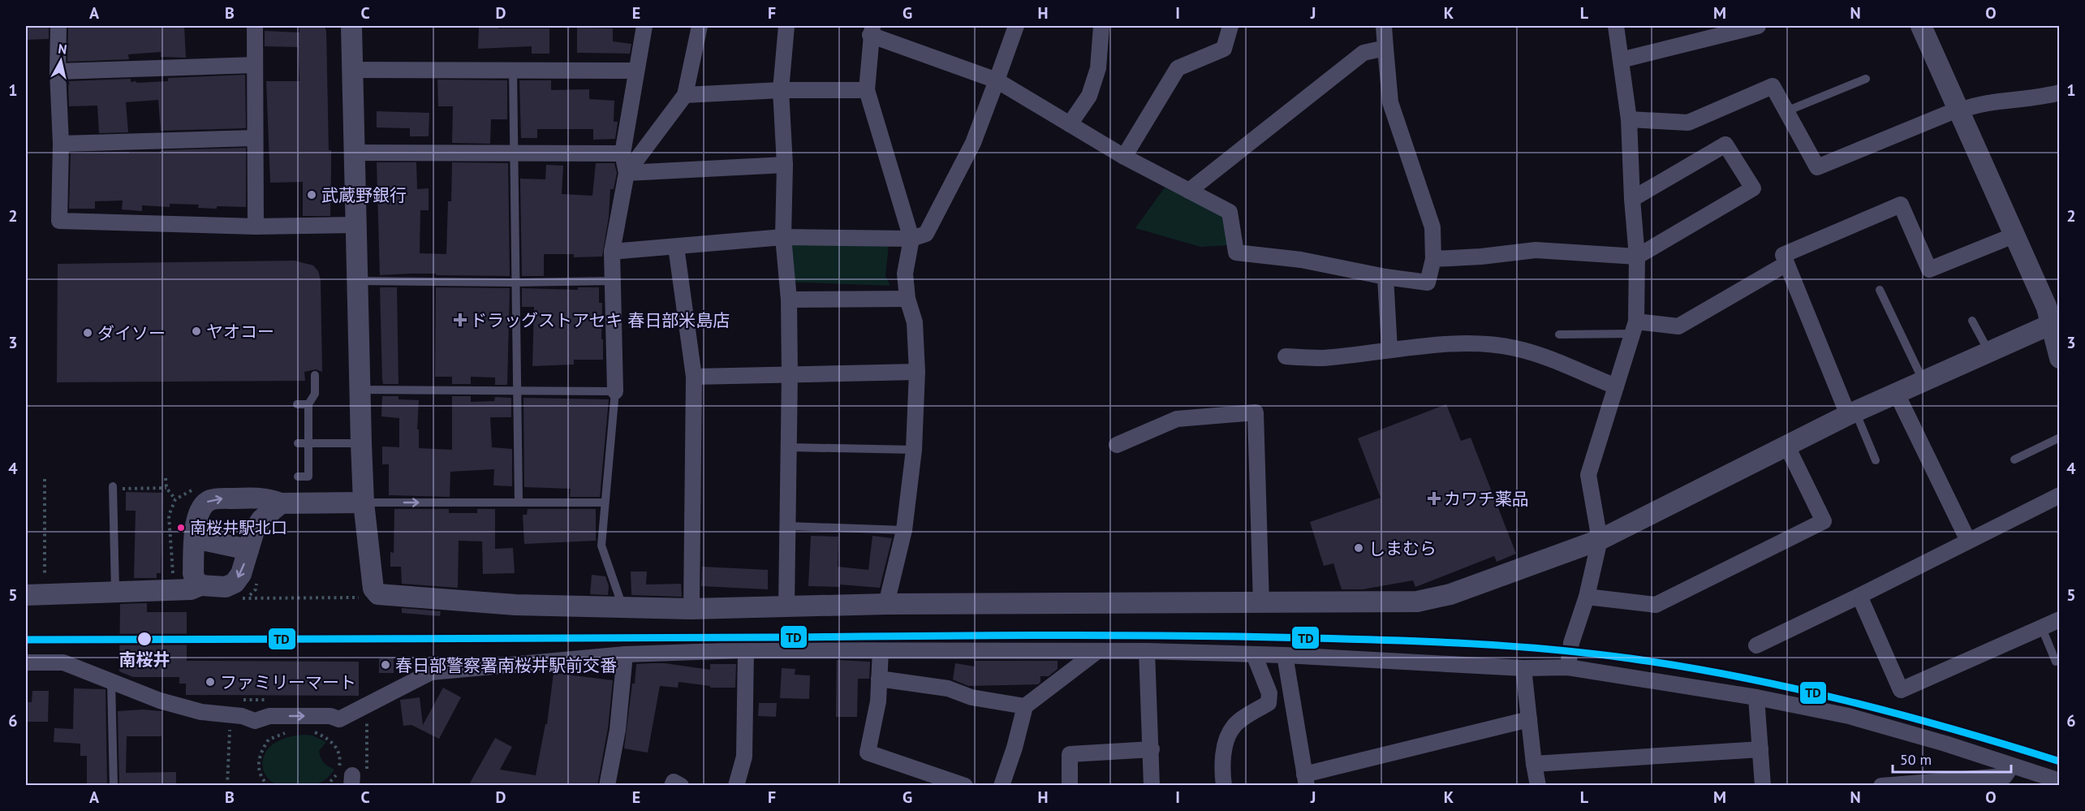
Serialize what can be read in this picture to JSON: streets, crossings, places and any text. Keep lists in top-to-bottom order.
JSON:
{
  "places": {
    "other": [
      "武蔵野銀行",
      "ヤオコー",
      "ダイソー",
      "南桜井駅北口",
      "しまむら",
      "南桜井",
      "春日部警察署南桜井駅前交番",
      "ファミリーマート"
    ],
    "health": ["ドラッグストアセキ 春日部米島店", "カワチ薬品"]
  },
  "lines": ["transit line TD"],
  "scale_bar": "50 m",
  "north": "top",
  "grid": {
    "columns": [
      "A",
      "B",
      "C",
      "D",
      "E",
      "F",
      "G",
      "H",
      "I",
      "J",
      "K",
      "L",
      "M",
      "N",
      "O"
    ],
    "rows": [
      "1",
      "2",
      "3",
      "4",
      "5",
      "6"
    ]
  }
}
